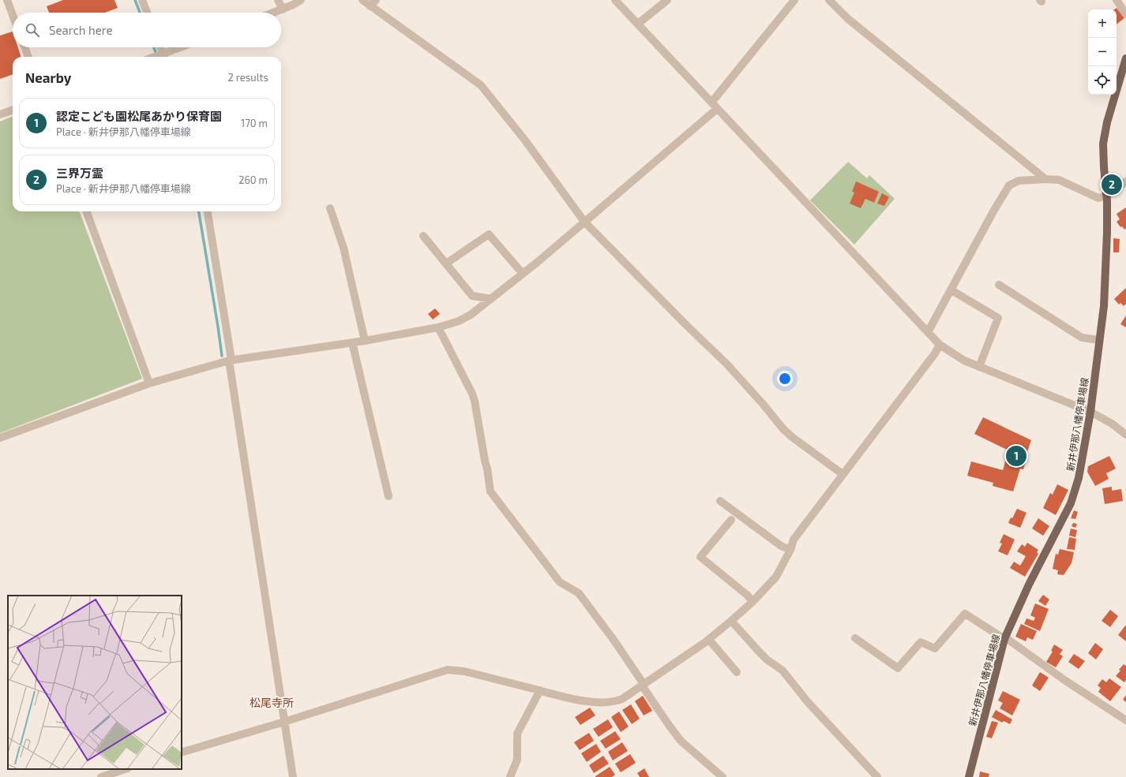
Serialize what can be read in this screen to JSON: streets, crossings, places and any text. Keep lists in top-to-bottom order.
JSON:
{
  "streets": {
    "main road": ["新井伊那八幡停車場線"]
  },
  "districts": ["松尾寺所"],
  "page": {
    "map_buttons": ["+", "−"],
    "search": "Search here",
    "heading": ["Nearby", "2 results"],
    "list": [
      {
        "mark": "1",
        "name": "認定こども園松尾あかり保育園",
        "note": "Place · 新井伊那八幡停車場線",
        "value": "170 m"
      },
      {
        "mark": "2",
        "name": "三界万霊",
        "note": "Place · 新井伊那八幡停車場線",
        "value": "260 m"
      }
    ],
    "pins": ["2", "1"]
  }
}
